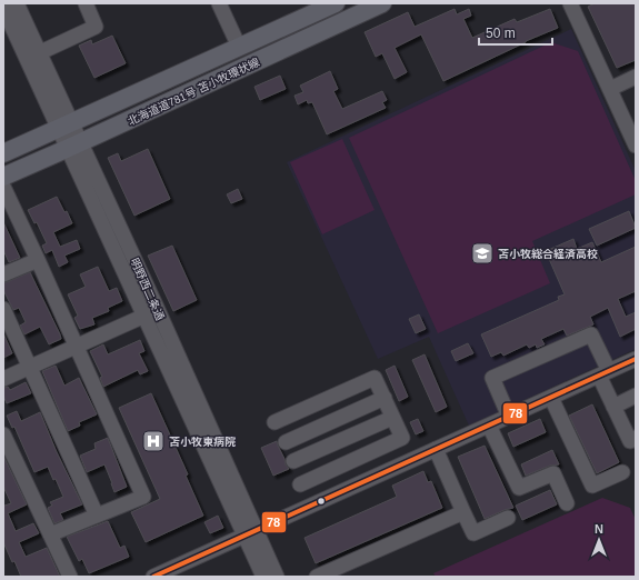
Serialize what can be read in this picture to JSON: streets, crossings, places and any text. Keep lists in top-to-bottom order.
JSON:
{
  "streets": {
    "main road": ["北海道道781号 苫小牧環状線"],
    "street": ["明野西二条通"]
  },
  "crossings": [
    ["北海道道781号 苫小牧環状線", "明野西二条通"]
  ],
  "places": {
    "school or university": ["苫小牧総合経済高校"],
    "hospital": ["苫小牧東病院"]
  },
  "lines": ["transit line 78"],
  "scale_bar": "50 m",
  "north": "top"
}
